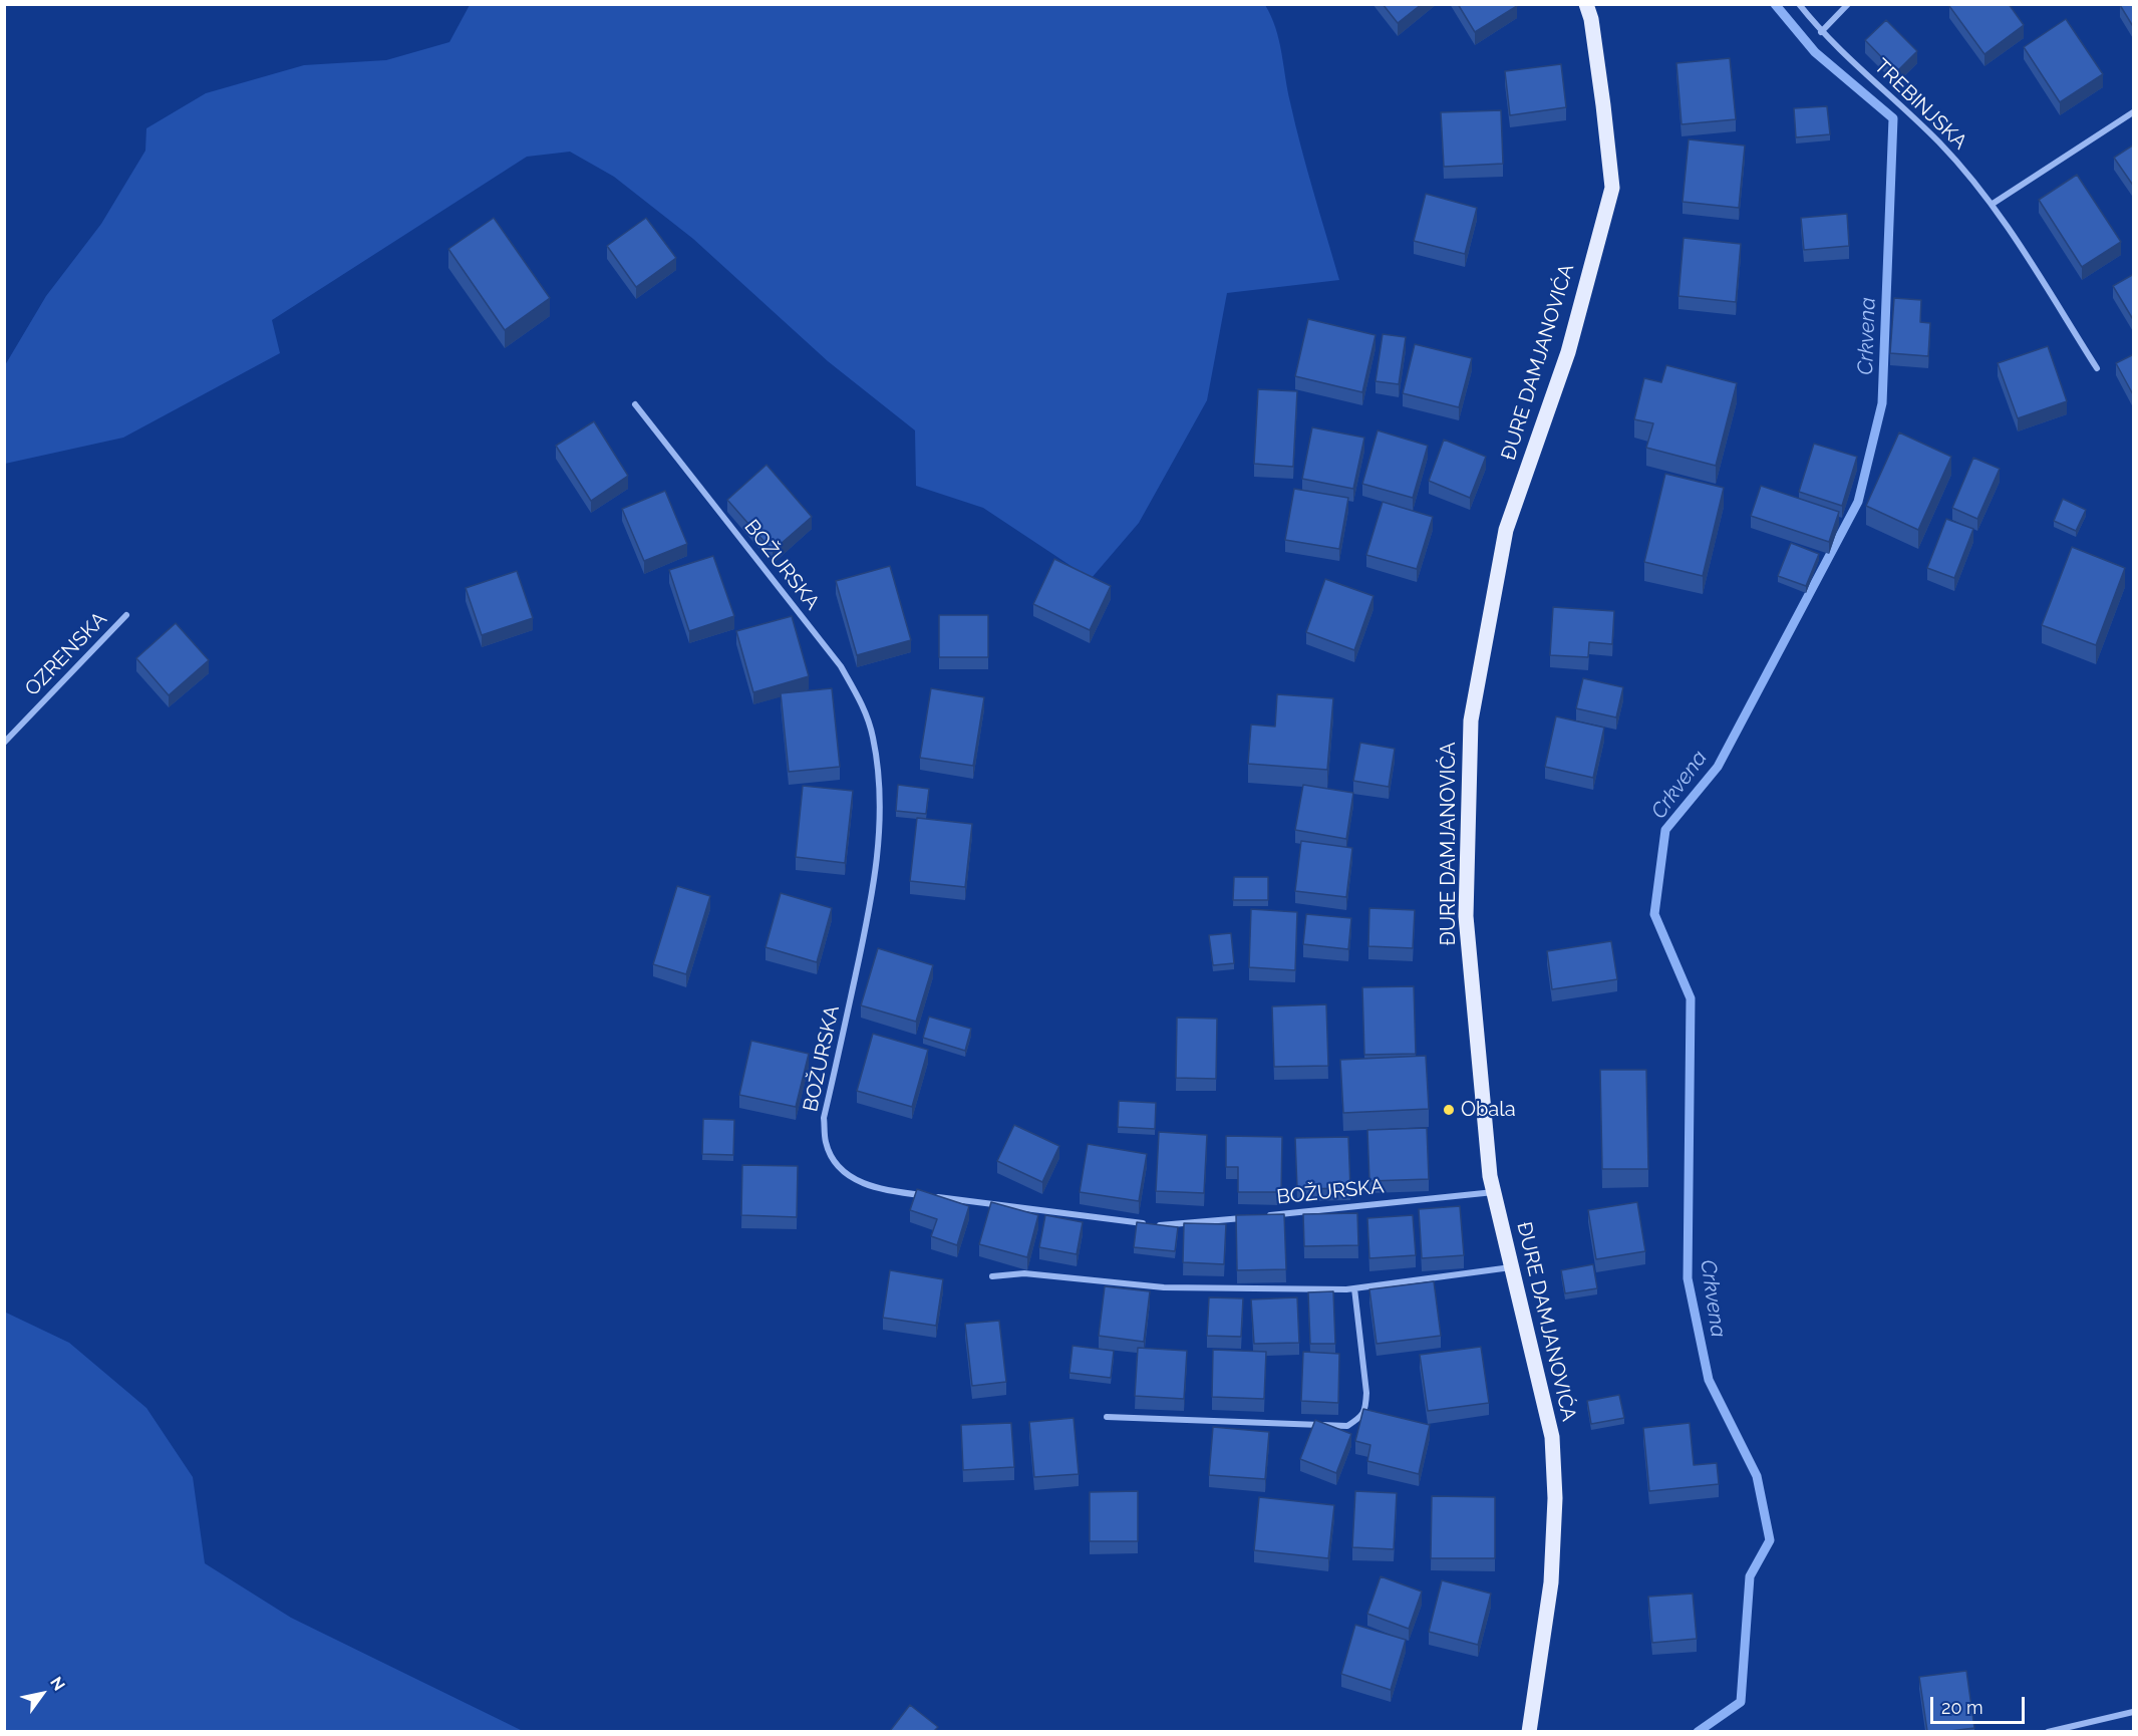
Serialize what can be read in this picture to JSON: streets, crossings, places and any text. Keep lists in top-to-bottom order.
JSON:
{
  "streets": {
    "main road": ["ĐURE DAMJANOVIĆA"],
    "street": ["TREBINJSKA", "BOŽURSKA", "OZRENSKA"]
  },
  "crossings": [
    ["ĐURE DAMJANOVIĆA", "BOŽURSKA"]
  ],
  "water": ["Crkvena"],
  "places": ["Obala"],
  "scale_bar": "20 m",
  "north": "top right"
}
